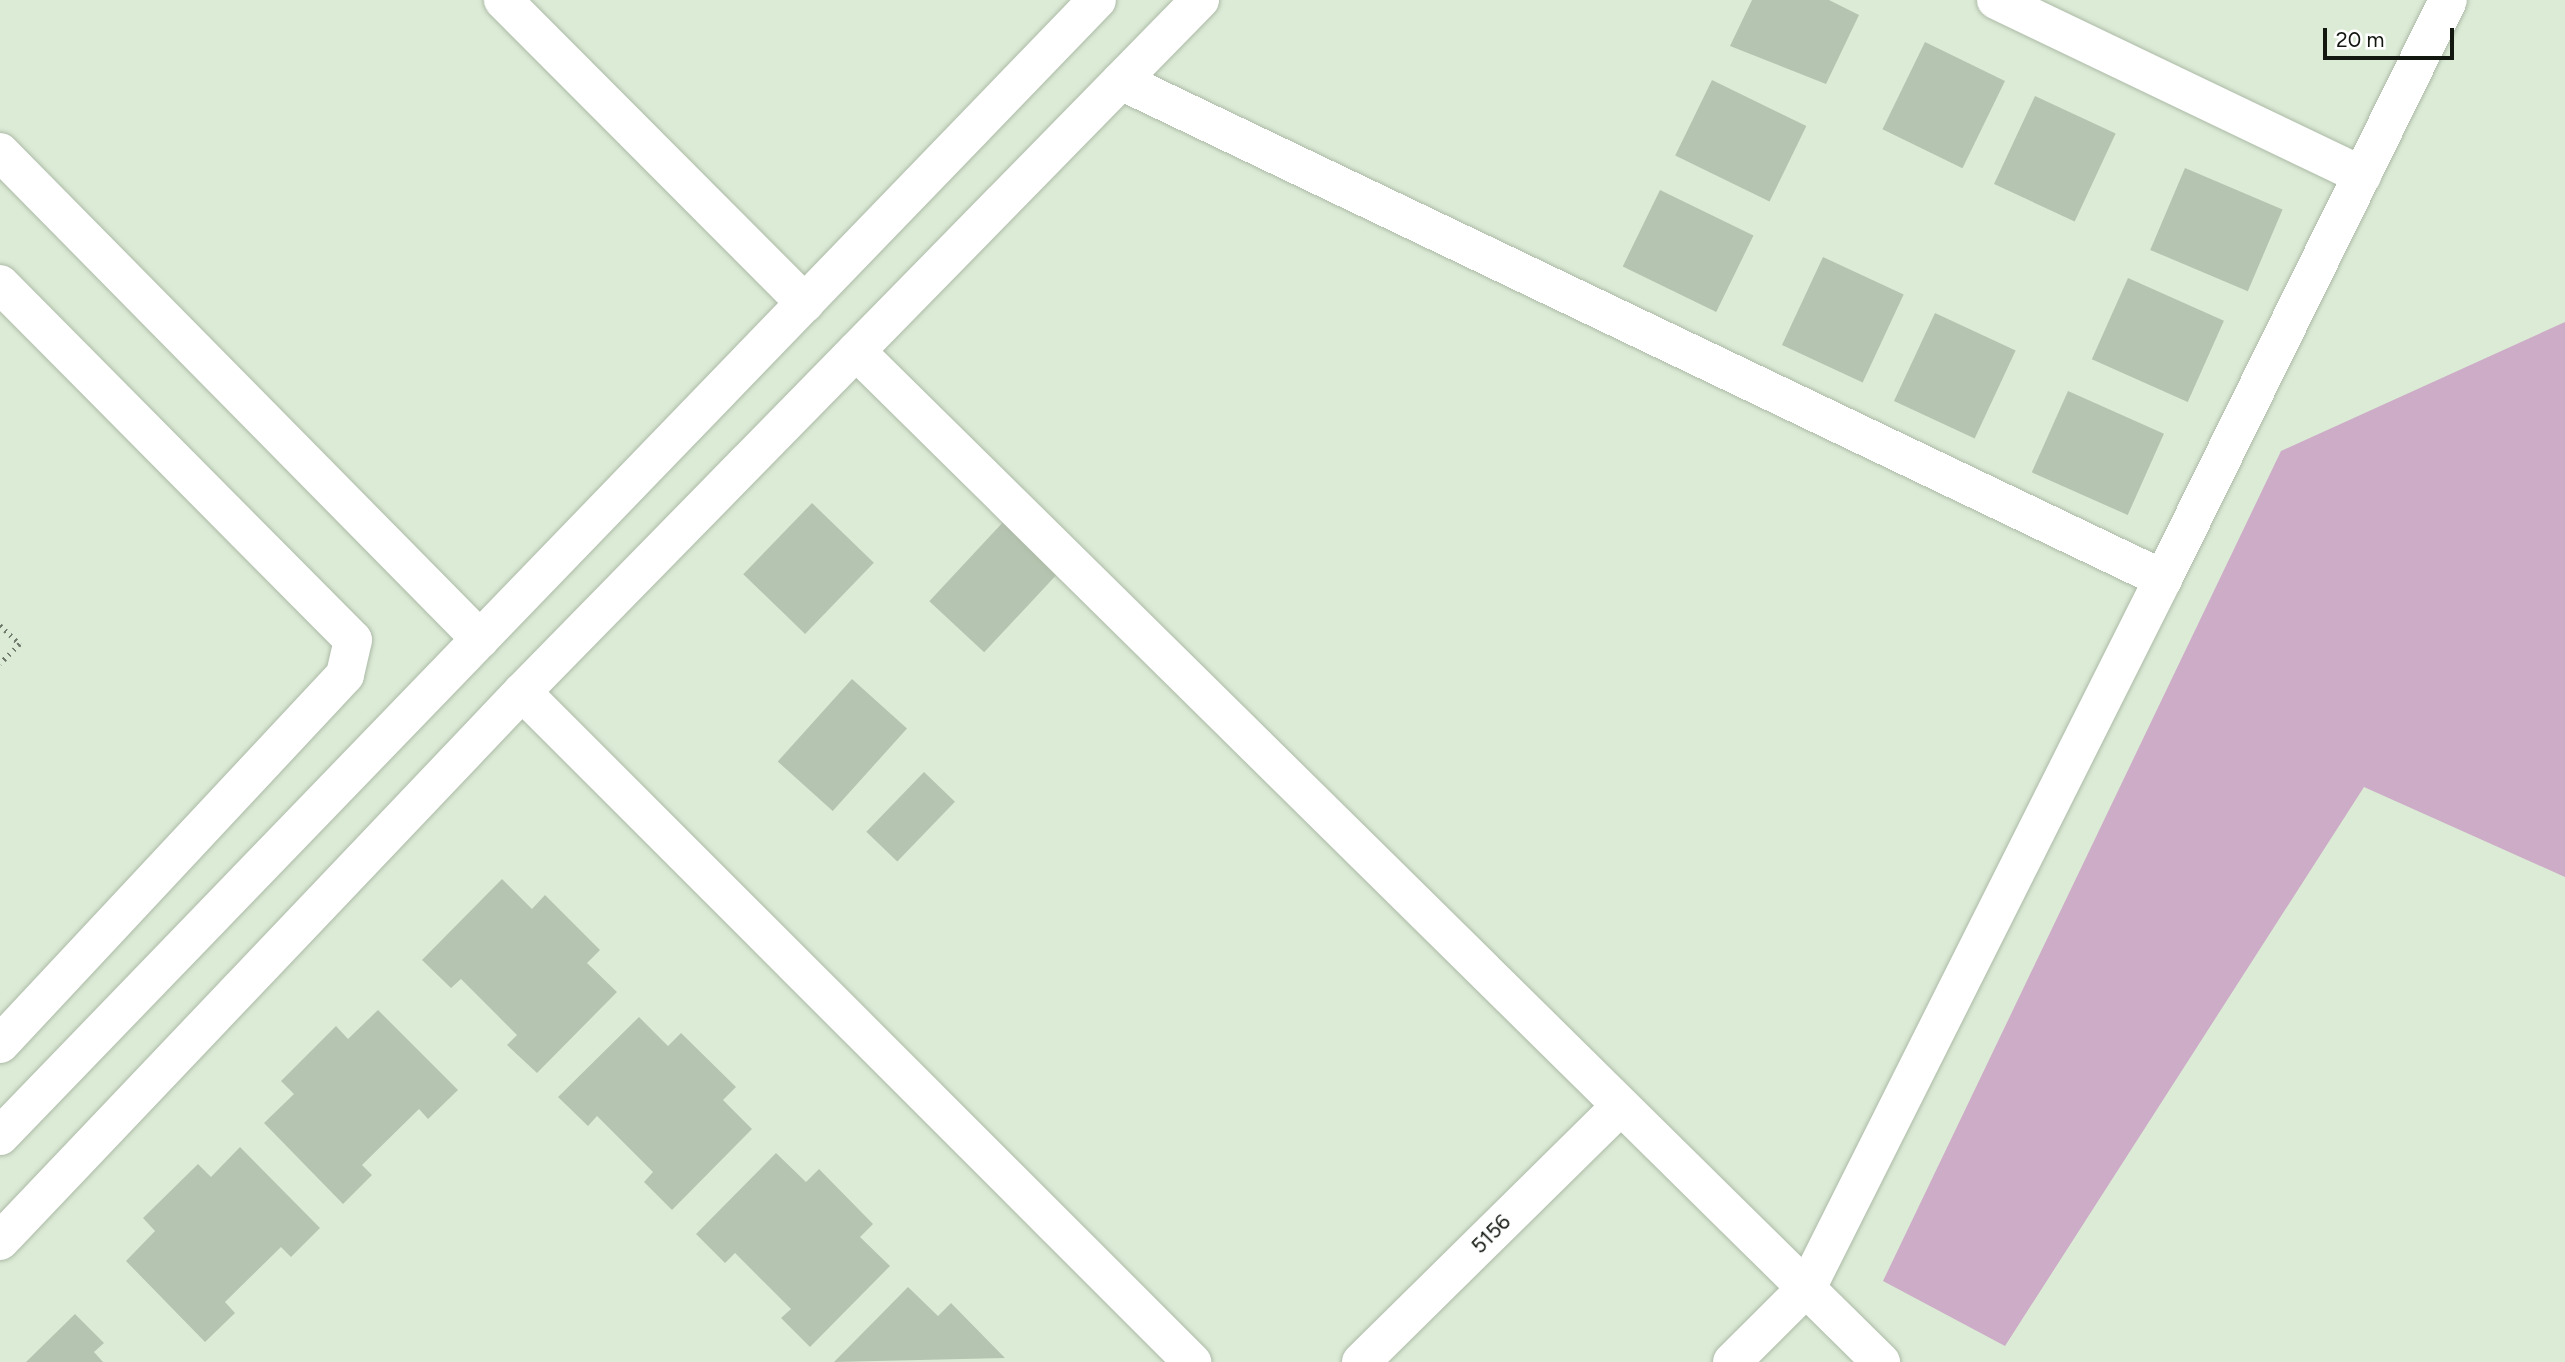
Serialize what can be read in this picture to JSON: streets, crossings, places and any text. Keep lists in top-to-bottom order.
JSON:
{
  "streets": {
    "street": ["5156"]
  },
  "scale_bar": "20 m"
}
